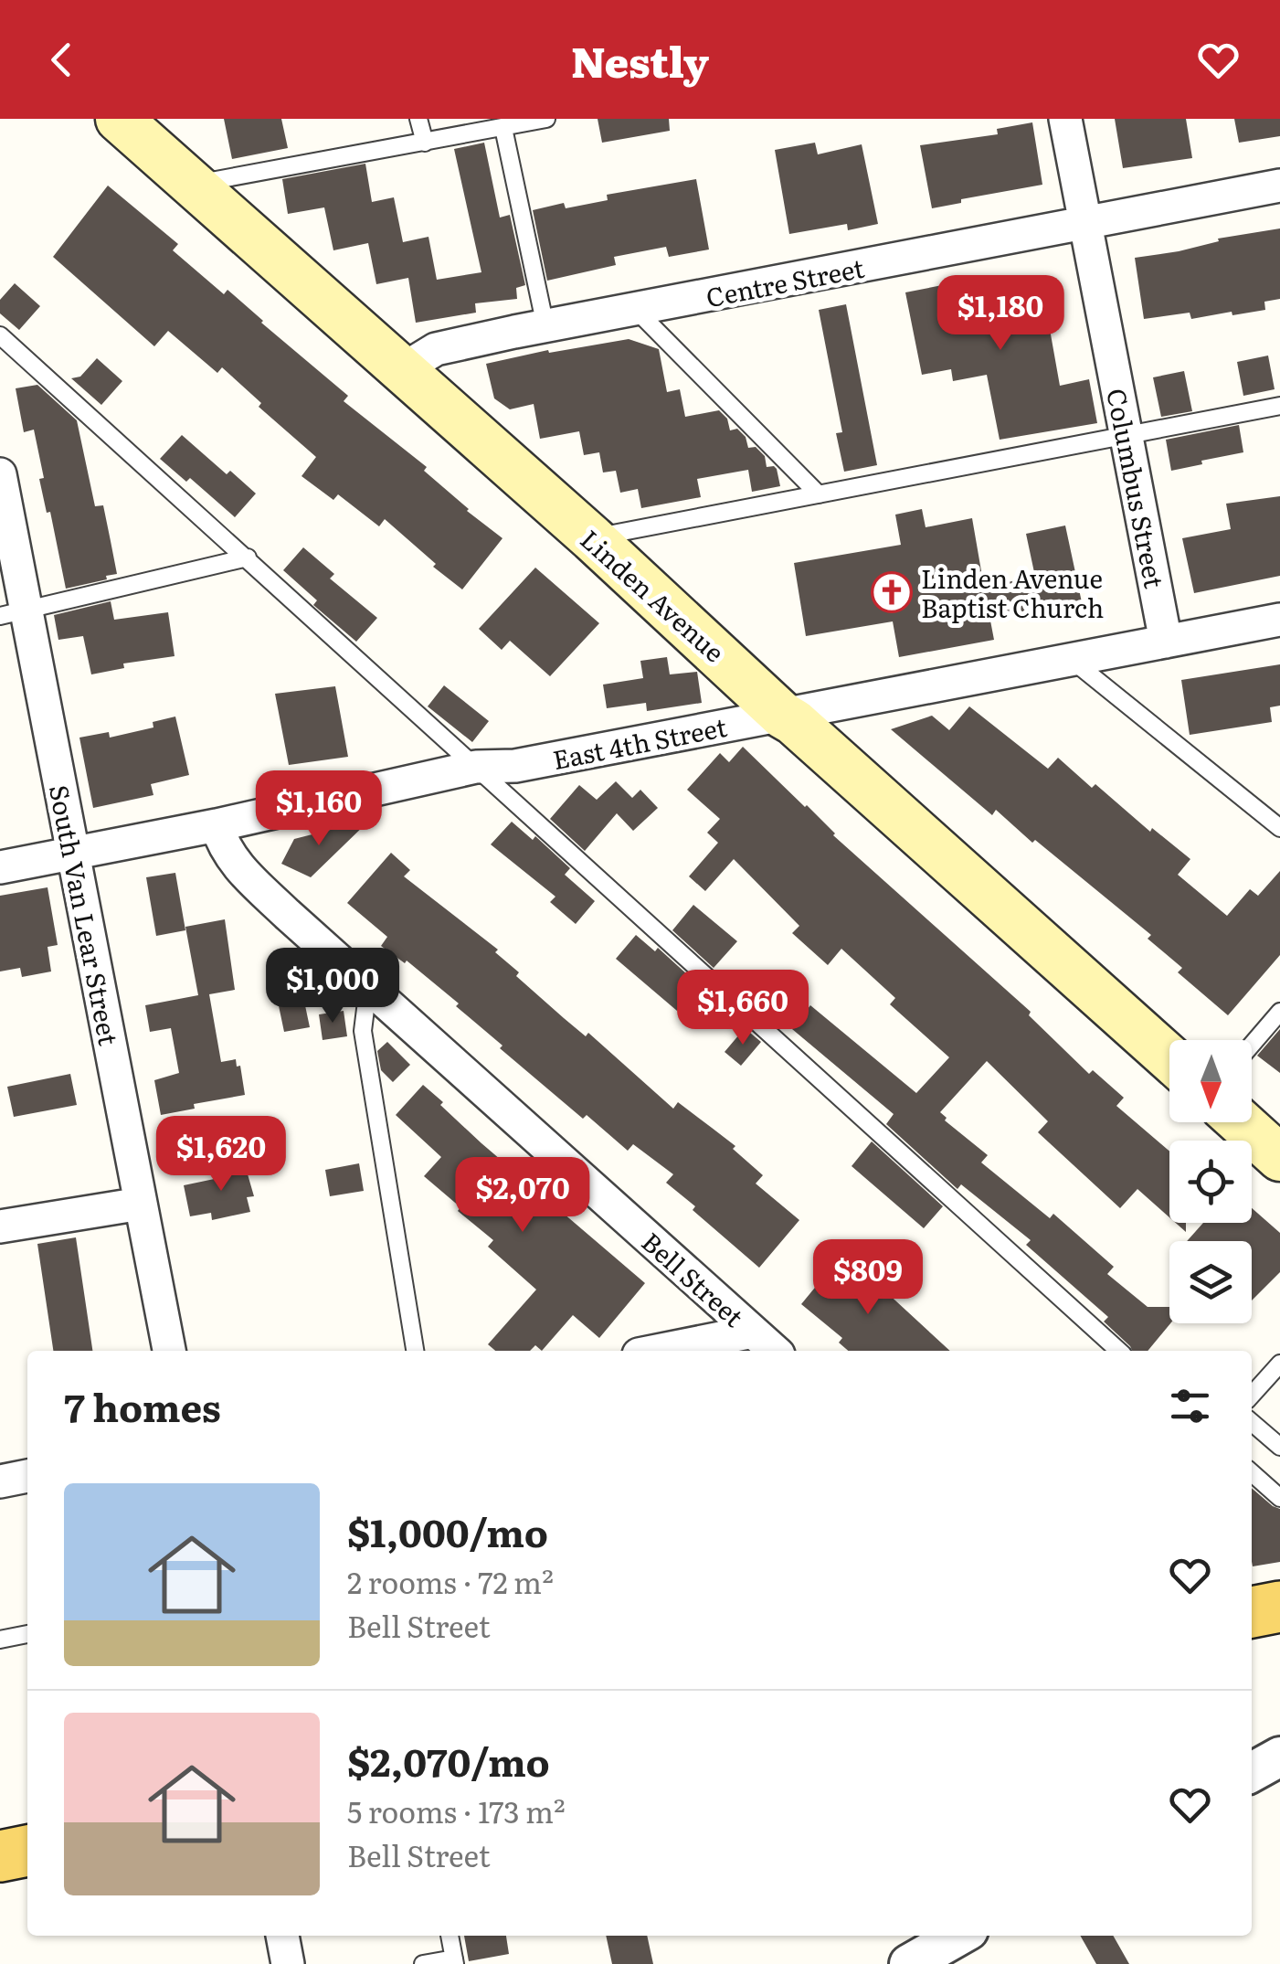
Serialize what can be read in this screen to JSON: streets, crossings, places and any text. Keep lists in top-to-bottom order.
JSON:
{
  "streets": {
    "main road": ["Linden Avenue"],
    "street": [
      "Centre Street",
      "Columbus Street",
      "East 4th Street",
      "South Van Lear Street",
      "Bell Street"
    ]
  },
  "crossings": [
    ["Centre Street", "Columbus Street"],
    ["Centre Street", "Linden Avenue"],
    ["Columbus Street", "East 4th Street"],
    ["Linden Avenue", "East 4th Street"],
    ["East 4th Street", "South Van Lear Street"],
    ["East 4th Street", "Bell Street"]
  ],
  "places": {
    "church": ["Linden Avenue Baptist Church"]
  },
  "north": "bottom",
  "page": {
    "header": "Nestly",
    "price": [
      "$1,180",
      "$1,160",
      "$1,000",
      "$1,660",
      "$1,620",
      "$2,070",
      "$809"
    ],
    "heading": "7 homes",
    "list": [
      {
        "name": "$1,000/mo",
        "note": "2 rooms · 72 m² · Bell Street"
      },
      {
        "name": "$2,070/mo",
        "note": "5 rooms · 173 m² · Bell Street"
      }
    ]
  }
}
